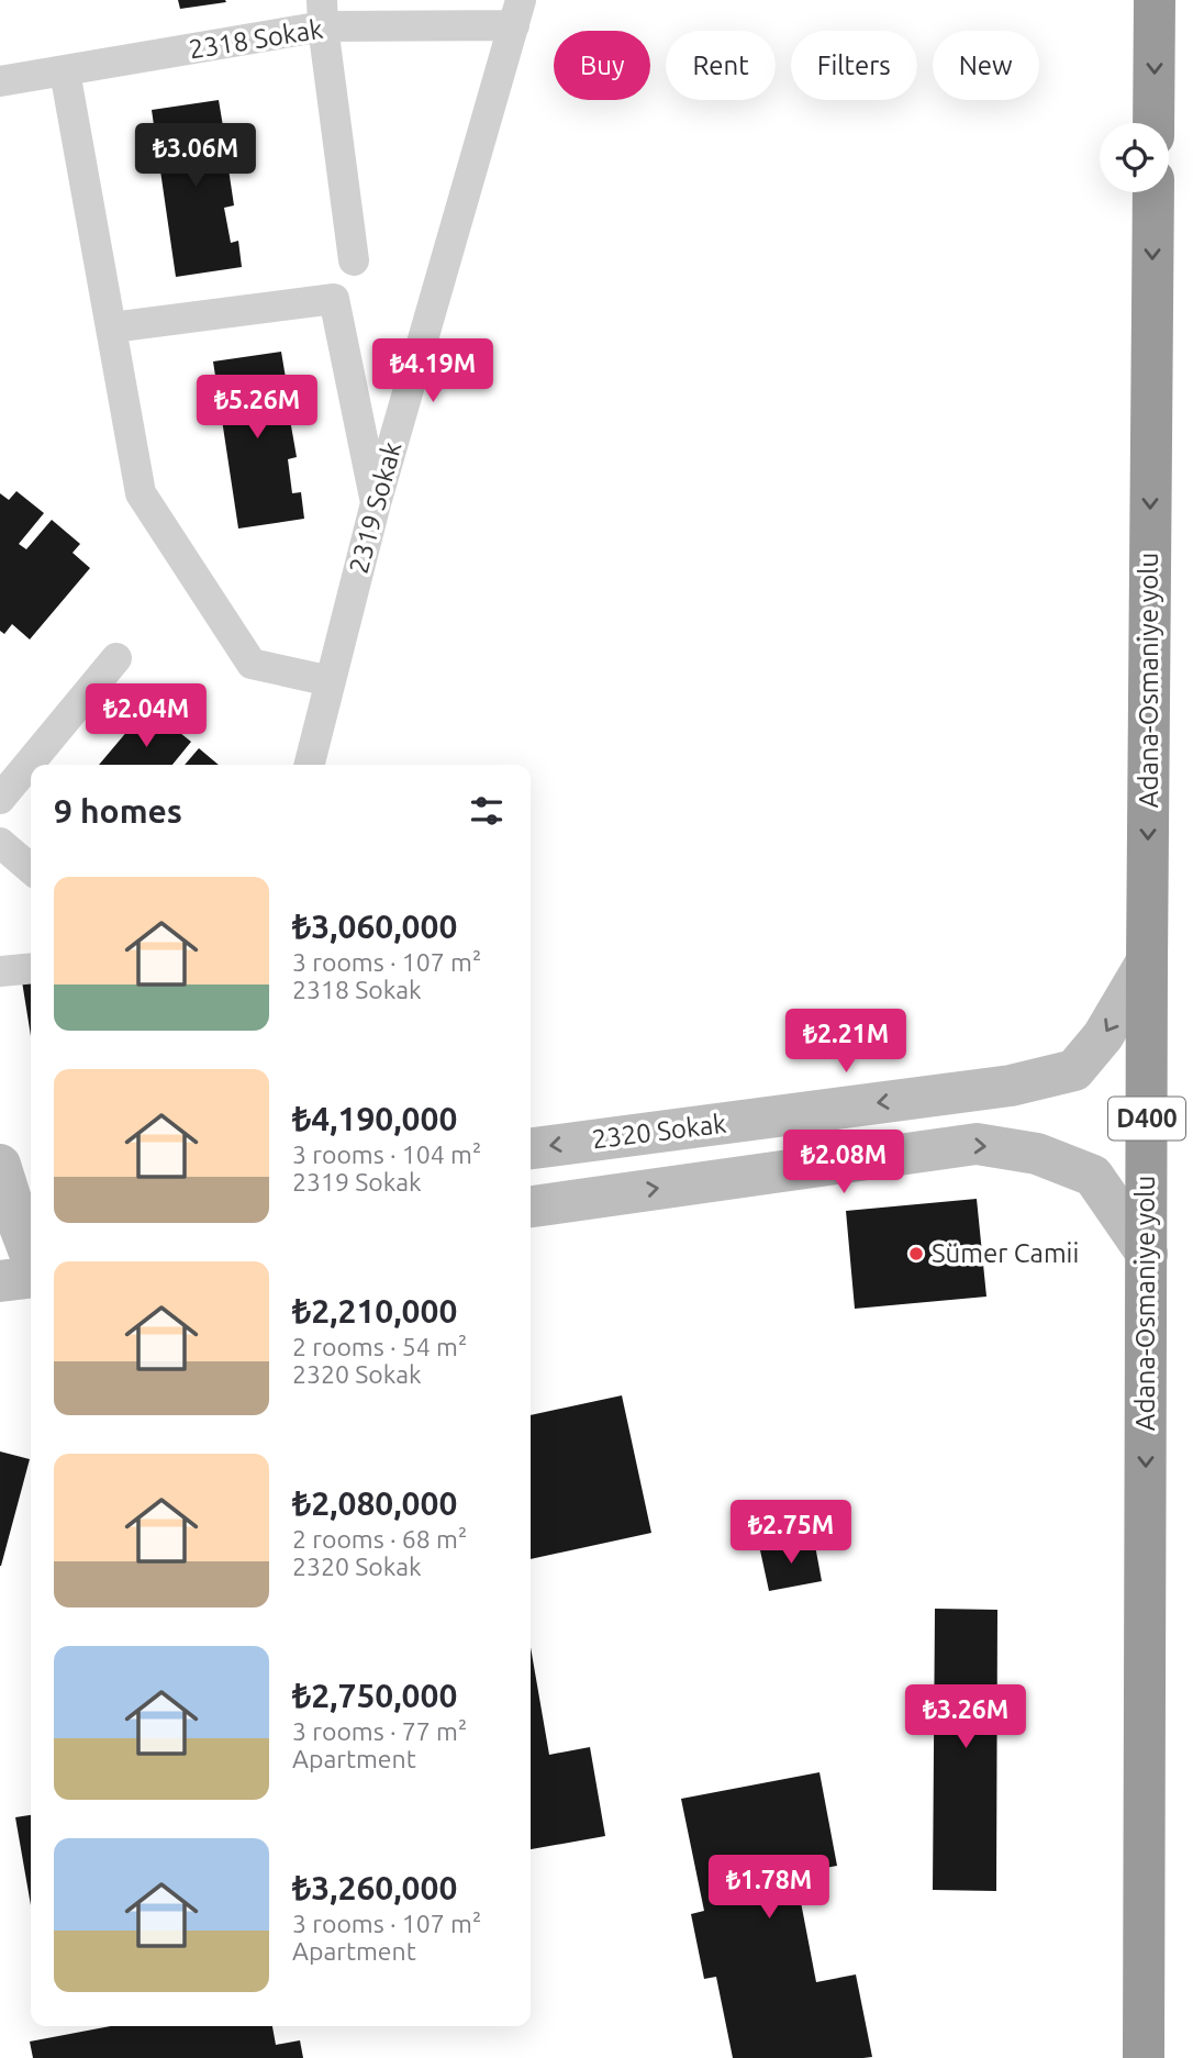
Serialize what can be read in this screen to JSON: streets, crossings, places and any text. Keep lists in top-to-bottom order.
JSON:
{
  "streets": {
    "highway": ["Adana-Osmaniye yolu", "D400"],
    "street": ["2318 Sokak", "2319 Sokak", "2320 Sokak"]
  },
  "crossings": [
    ["2318 Sokak", "2319 Sokak"],
    ["Adana-Osmaniye yolu", "2320 Sokak"]
  ],
  "one_way": ["Adana-Osmaniye yolu"],
  "places": ["Sümer Camii"],
  "page": {
    "chip": [
      "Buy",
      "Rent",
      "Filters",
      "New"
    ],
    "price": [
      "₺3.06M",
      "₺4.19M",
      "₺5.26M",
      "₺2.04M",
      "₺2.21M",
      "₺2.08M",
      "₺2.75M",
      "₺3.26M",
      "₺1.78M"
    ],
    "heading": "9 homes",
    "list": [
      {
        "name": "₺3,060,000",
        "note": "3 rooms · 107 m² · 2318 Sokak"
      },
      {
        "name": "₺4,190,000",
        "note": "3 rooms · 104 m² · 2319 Sokak"
      },
      {
        "name": "₺2,210,000",
        "note": "2 rooms · 54 m² · 2320 Sokak"
      },
      {
        "name": "₺2,080,000",
        "note": "2 rooms · 68 m² · 2320 Sokak"
      },
      {
        "name": "₺2,750,000",
        "note": "3 rooms · 77 m² · Apartment"
      },
      {
        "name": "₺3,260,000",
        "note": "3 rooms · 107 m² · Apartment"
      }
    ]
  }
}
